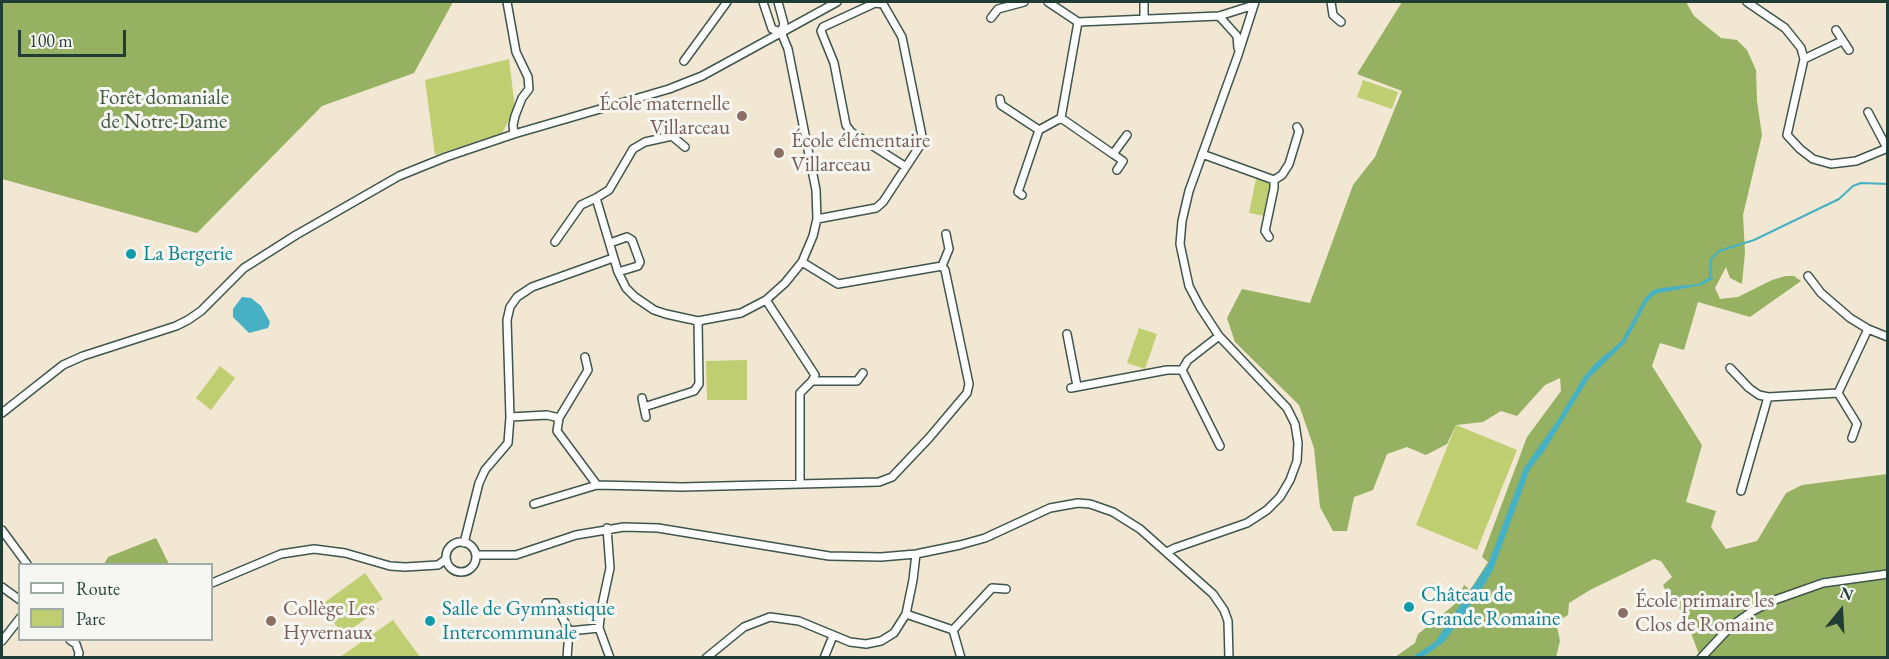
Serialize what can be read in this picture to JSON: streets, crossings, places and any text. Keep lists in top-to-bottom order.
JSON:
{
  "parks": ["Forêt domaniale de Notre-Dame"],
  "places": [
    "École maternelle Villarceau",
    "École élémentaire Villarceau",
    "La Bergerie",
    "Château de Grande Romaine",
    "École primaire les Clos de Romaine",
    "Collège Les Hyvernaux",
    "Salle de Gymnastique Intercommunale"
  ],
  "legend": ["Route", "Parc"],
  "scale_bar": "100 m",
  "north": "top"
}
